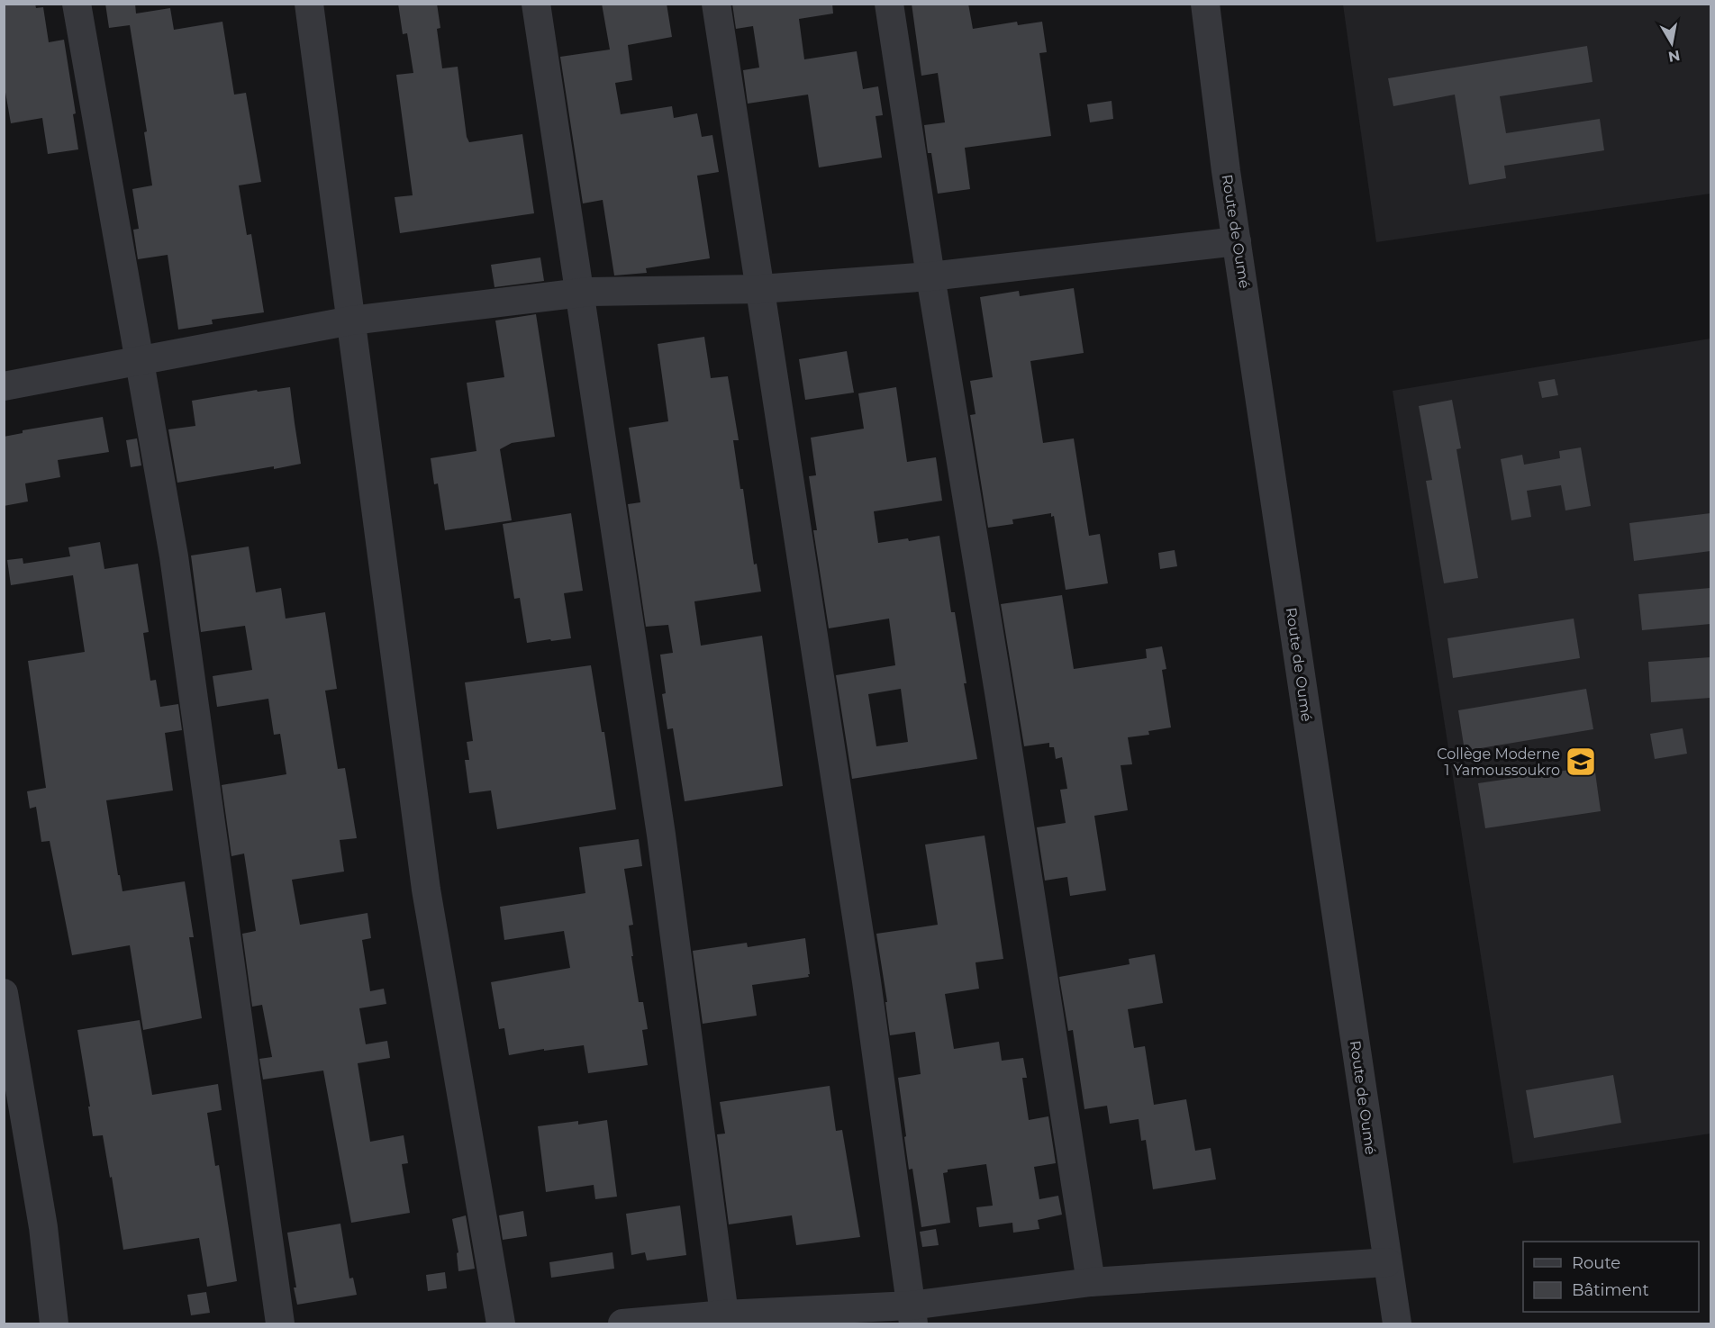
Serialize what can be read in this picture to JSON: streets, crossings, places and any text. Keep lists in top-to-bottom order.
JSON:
{
  "streets": {
    "street": ["Route de Oumé"]
  },
  "places": {
    "school or university": ["Collège Moderne 1 Yamoussoukro"]
  },
  "legend": ["Route", "Bâtiment"],
  "north": "bottom"
}
